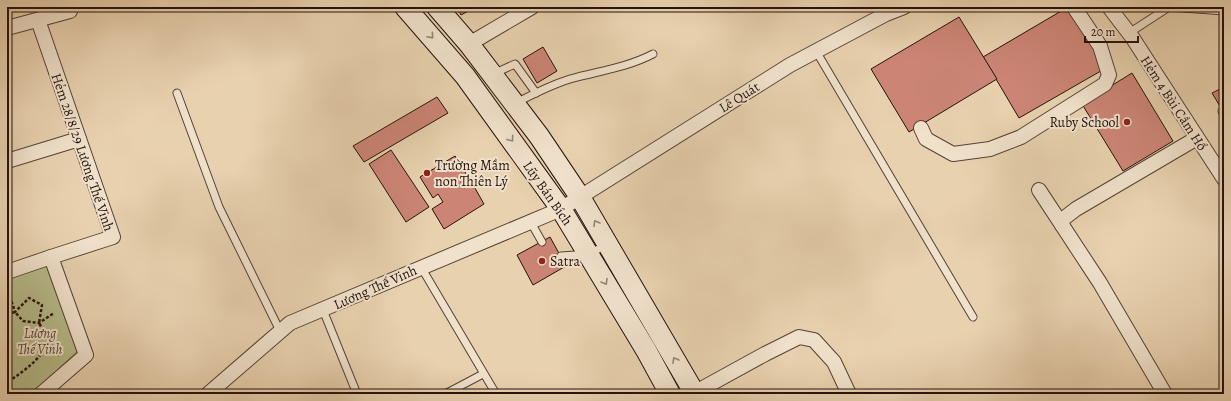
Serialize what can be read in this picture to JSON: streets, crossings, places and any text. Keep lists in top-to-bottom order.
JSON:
{
  "streets": {
    "main road": ["Lũy Bán Bích"],
    "street": [
      "Lê Quát",
      "Hẻm 4 Bùi Cầm Hổ",
      "Hẻm 28/8/29 Lương Thế Vinh",
      "Lương Thế Vinh"
    ]
  },
  "crossings": [
    ["Lê Quát", "Lũy Bán Bích"],
    ["Lê Quát", "Lương Thế Vinh"],
    ["Lũy Bán Bích", "Lương Thế Vinh"]
  ],
  "parks": ["Lương Thế Vinh"],
  "places": ["Ruby School", "Trường Mầm non Thiên Lý", "Satra"],
  "scale_bar": "20 m"
}
